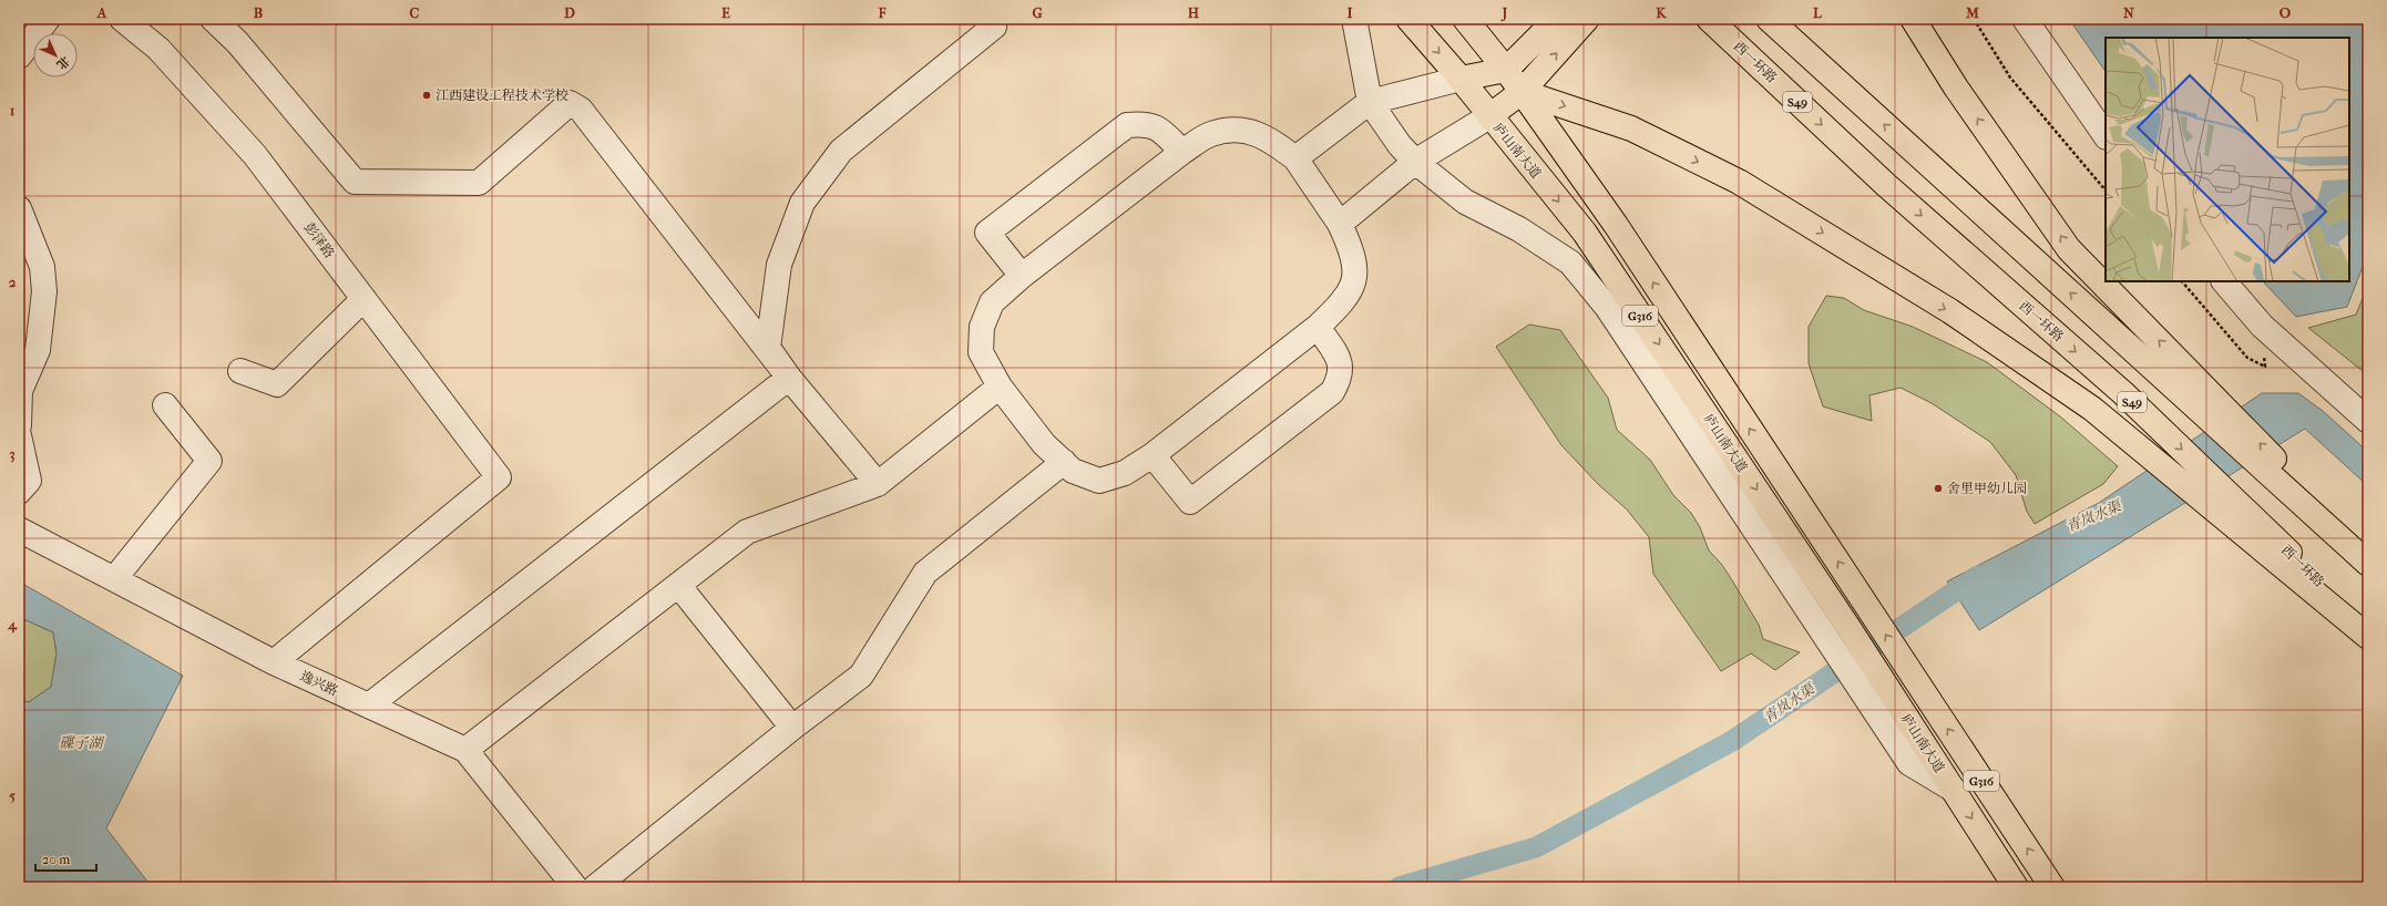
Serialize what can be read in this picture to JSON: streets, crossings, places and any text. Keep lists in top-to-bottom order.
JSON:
{
  "streets": {
    "highway": [
      "西一环路",
      "S49",
      "庐山南大道",
      "G316"
    ],
    "street": ["彭泽路", "逸兴路"]
  },
  "crossings": [
    ["彭泽路", "逸兴路"]
  ],
  "water": ["青岚水渠", "碟子湖"],
  "places": ["江西建设工程技术学校", "舍里甲幼儿园"],
  "scale_bar": "20 m",
  "north": "bottom right",
  "grid": {
    "columns": [
      "A",
      "B",
      "C",
      "D",
      "E",
      "F",
      "G",
      "H",
      "I",
      "J",
      "K",
      "L",
      "M",
      "N",
      "O"
    ],
    "rows": [
      "1",
      "2",
      "3",
      "4",
      "5"
    ]
  }
}
